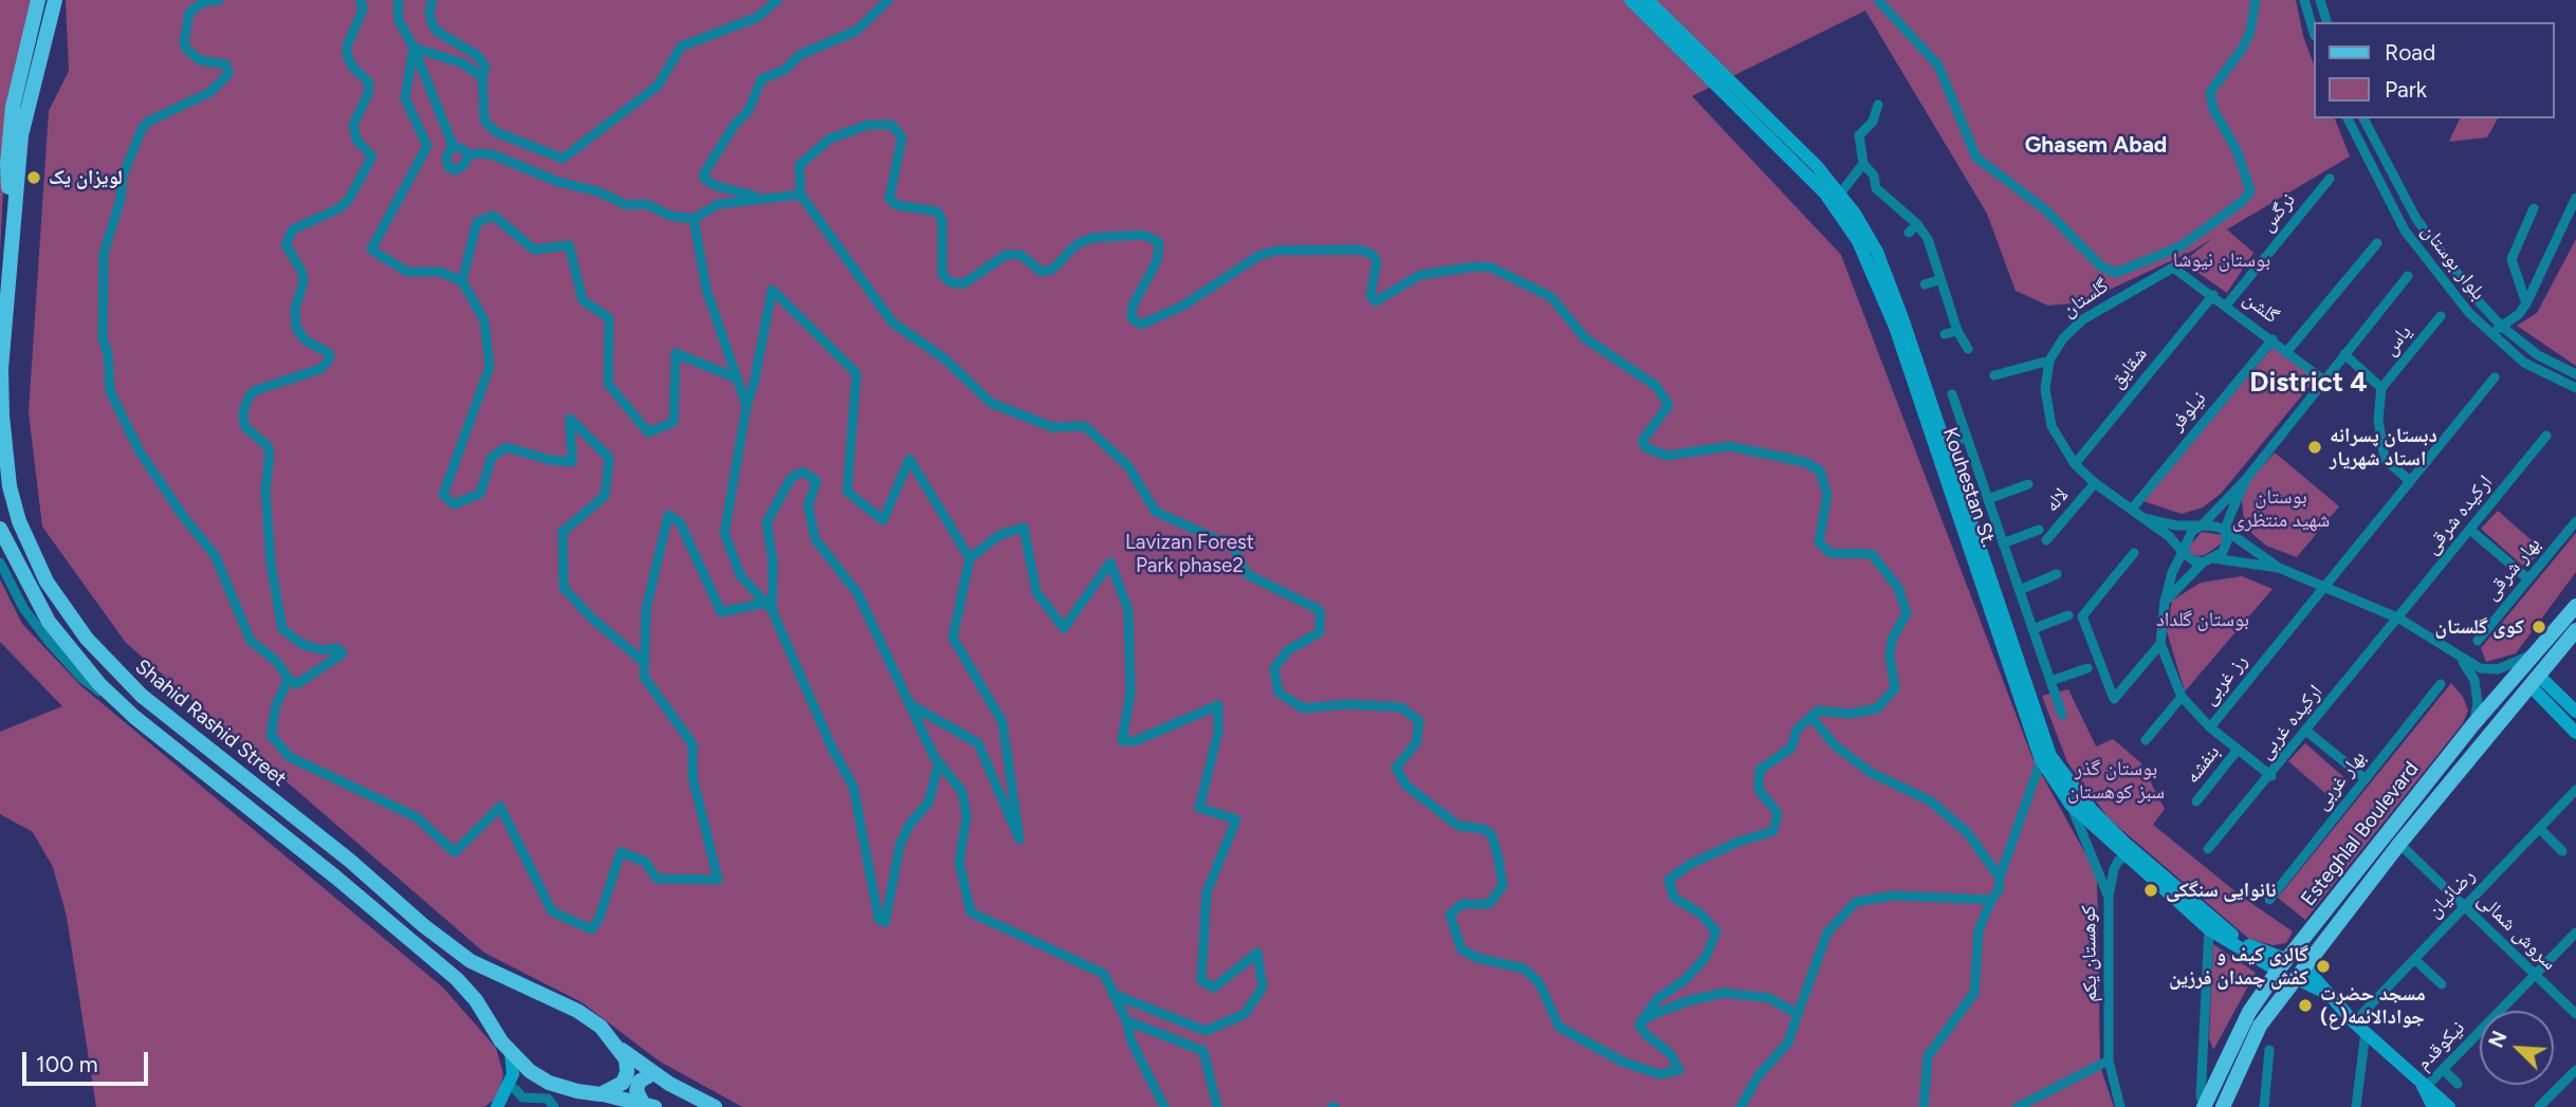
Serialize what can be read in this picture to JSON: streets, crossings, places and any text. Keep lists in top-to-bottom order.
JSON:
{
  "streets": {
    "main road": ["Kouhestan St.", "Shahid Rashid Street", "Esteghlal Boulevard"],
    "street": [
      "نرگس",
      "بلوار بوستان",
      "گلستان",
      "گلشن",
      "یاس",
      "شقایق",
      "نیلوفر",
      "لاله",
      "ارکیده شرقی",
      "بهار شرقی",
      "رز غربی",
      "ارکیده غربی",
      "بنفشه",
      "بهار غربی",
      "رضائیان",
      "سروش شمالی",
      "کوهستان یکم",
      "نیکوقدم"
    ]
  },
  "crossings": [
    ["نرگس", "گلشن"],
    ["گلستان", "گلشن"],
    ["گلشن", "شقایق"],
    ["گلشن", "نیلوفر"],
    ["Kouhestan St.", "Esteghlal Boulevard"],
    ["Kouhestan St.", "کوهستان یکم"],
    ["ارکیده شرقی", "ارکیده غربی"],
    ["Esteghlal Boulevard", "سروش شمالی"],
    ["رضائیان", "سروش شمالی"],
    ["سروش شمالی", "نیکوقدم"]
  ],
  "districts": ["Ghasem Abad", "District 4"],
  "parks": [
    "بوستان نیوشا",
    "بوستان شهید منتظری",
    "Lavizan Forest Park phase2",
    "بوستان گلداد",
    "بوستان گذر سبز کوهستان"
  ],
  "places": [
    "لویزان یک",
    "دبستان پسرانه استاد شهريار",
    "کوی گلستان",
    "نانوایی سنگکی",
    "گالری کیف و کفش چمدان فرزین",
    "مسجد حضرت جوادالائمه(ع)"
  ],
  "legend": ["Road", "Park"],
  "scale_bar": "100 m",
  "north": "top left"
}
